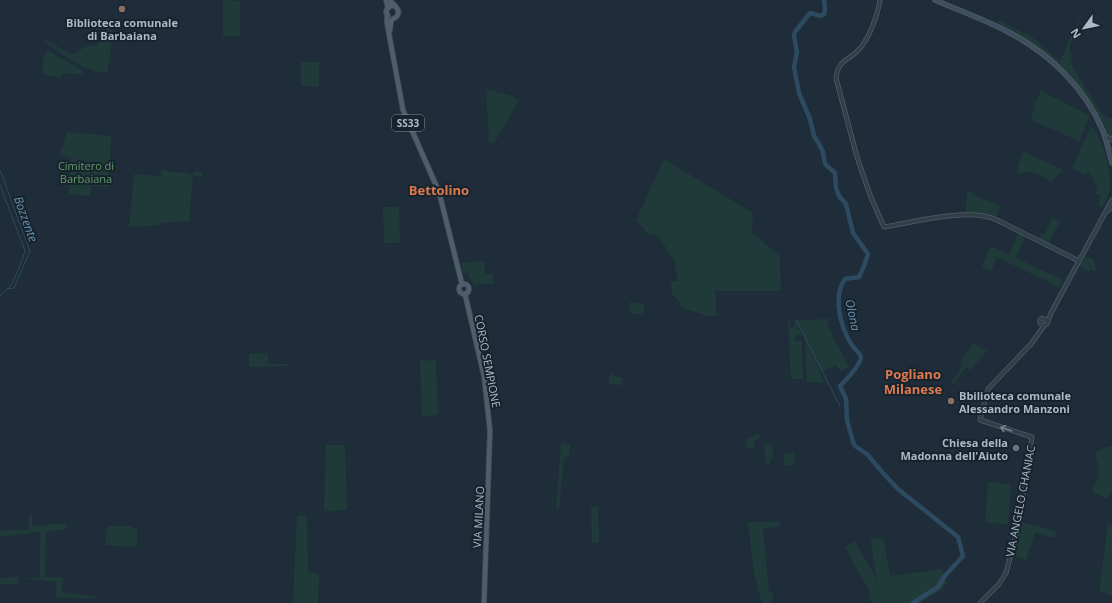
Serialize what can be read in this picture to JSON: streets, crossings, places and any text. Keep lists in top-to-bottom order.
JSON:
{
  "streets": {
    "main road": ["SS33", "CORSO SEMPIONE", "VIA MILANO"],
    "street": ["VIA ANGELO CHANIAC"]
  },
  "crossings": [
    ["CORSO SEMPIONE", "VIA MILANO"]
  ],
  "one_way": ["VIA ANGELO CHANIAC"],
  "districts": ["Bettolino", "Pogliano Milanese"],
  "water": ["Bozzente", "Olona"],
  "parks": ["Cimitero di Barbaiana"],
  "places": ["Biblioteca comunale di Barbaiana", "Bbilioteca comunale Alessandro Manzoni", "Chiesa della Madonna dell'Aiuto"],
  "north": "bottom left"
}
